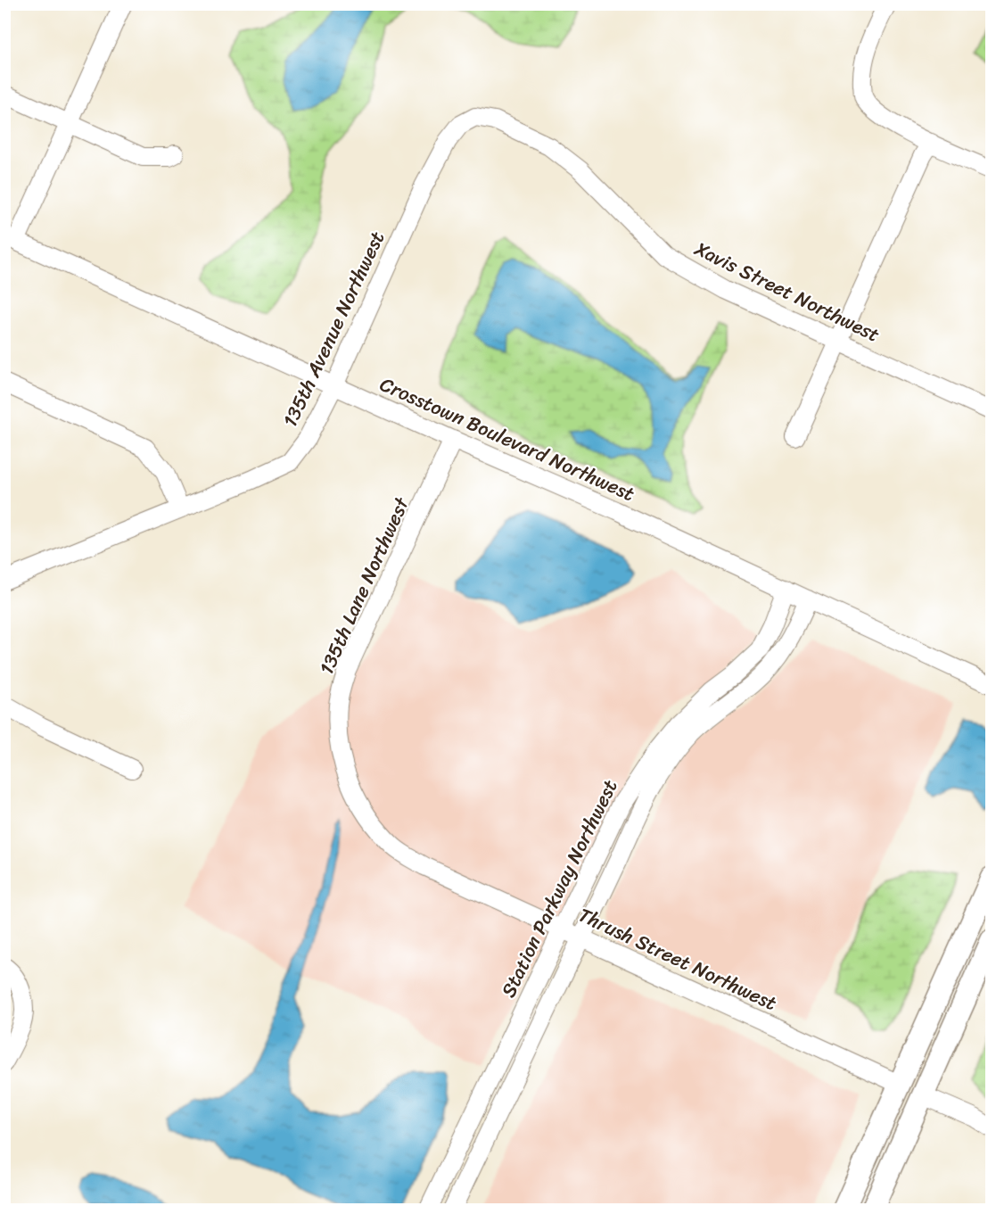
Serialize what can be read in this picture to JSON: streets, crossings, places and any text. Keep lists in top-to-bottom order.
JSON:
{
  "streets": {
    "street": [
      "Xavis Street Northwest",
      "135th Avenue Northwest",
      "Crosstown Boulevard Northwest",
      "135th Lane Northwest",
      "Station Parkway Northwest",
      "Thrush Street Northwest"
    ]
  },
  "crossings": [
    ["Xavis Street Northwest", "135th Avenue Northwest"],
    ["135th Avenue Northwest", "Crosstown Boulevard Northwest"],
    ["Crosstown Boulevard Northwest", "135th Lane Northwest"],
    ["Crosstown Boulevard Northwest", "Station Parkway Northwest"],
    ["135th Lane Northwest", "Thrush Street Northwest"],
    ["Station Parkway Northwest", "Thrush Street Northwest"]
  ]
}
